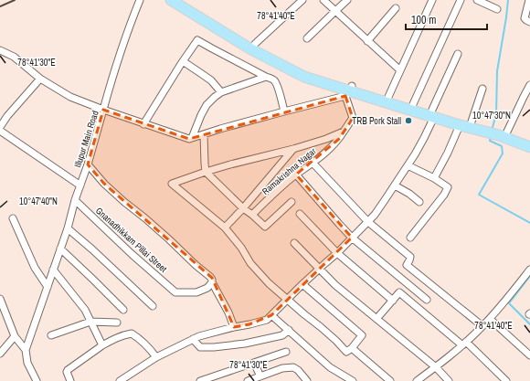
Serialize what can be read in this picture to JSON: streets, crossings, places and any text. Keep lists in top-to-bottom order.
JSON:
{
  "streets": {
    "street": ["Illupur Main Road", "Ramakrishna Nagar", "Gnanadhikkam Pillai Street"]
  },
  "crossings": [
    ["Illupur Main Road", "Ramakrishna Nagar"],
    ["Illupur Main Road", "Gnanadhikkam Pillai Street"]
  ],
  "places": ["TRB Pork Stall"],
  "scale_bar": "100 m",
  "coordinates": [
    "78°41'40\"E",
    "78°41'30\"E",
    "10°47'30\"N",
    "10°47'40\"N"
  ]
}
